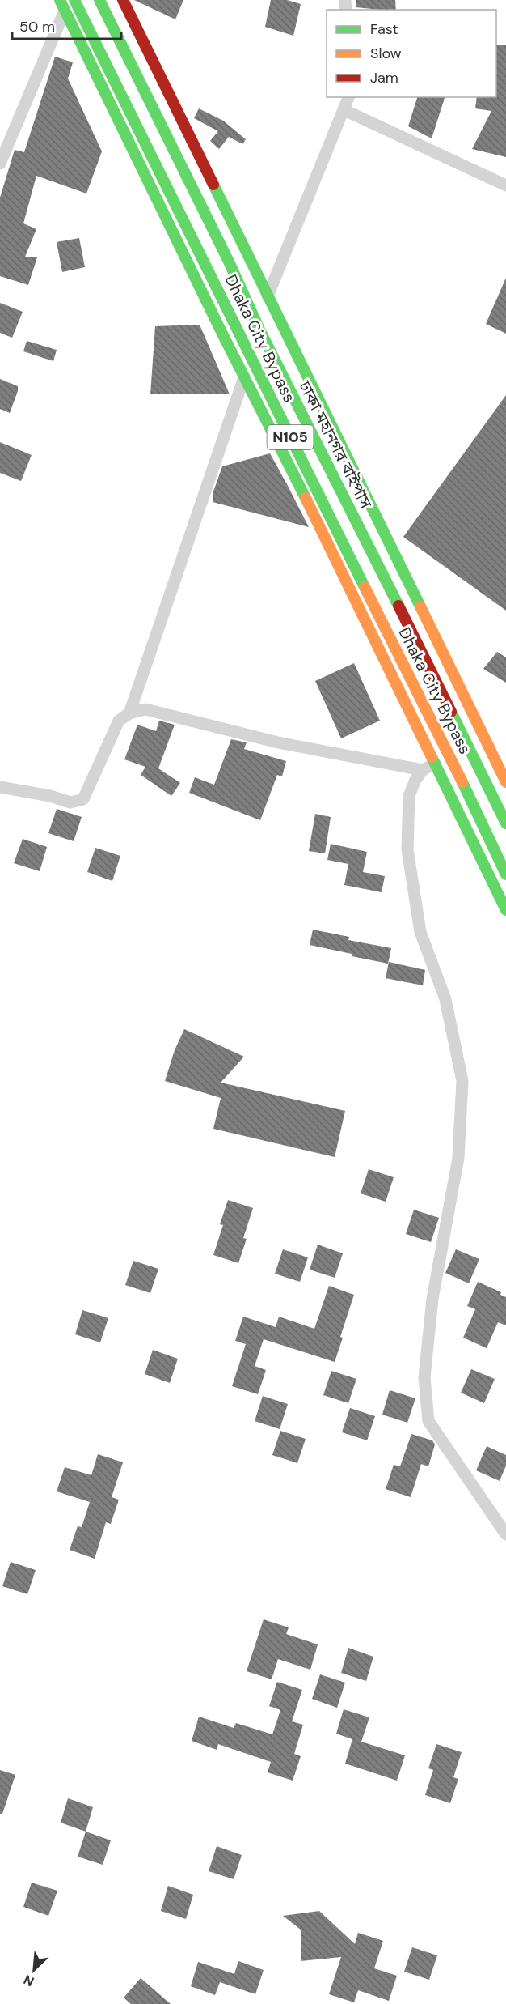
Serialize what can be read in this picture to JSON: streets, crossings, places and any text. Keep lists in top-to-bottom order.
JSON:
{
  "streets": {
    "main road": ["Dhaka City Bypass", "N105", "ঢাকা মহানগর বাইপাস"]
  },
  "legend": ["Fast", "Slow", "Jam"],
  "scale_bar": "50 m",
  "north": "bottom left"
}
